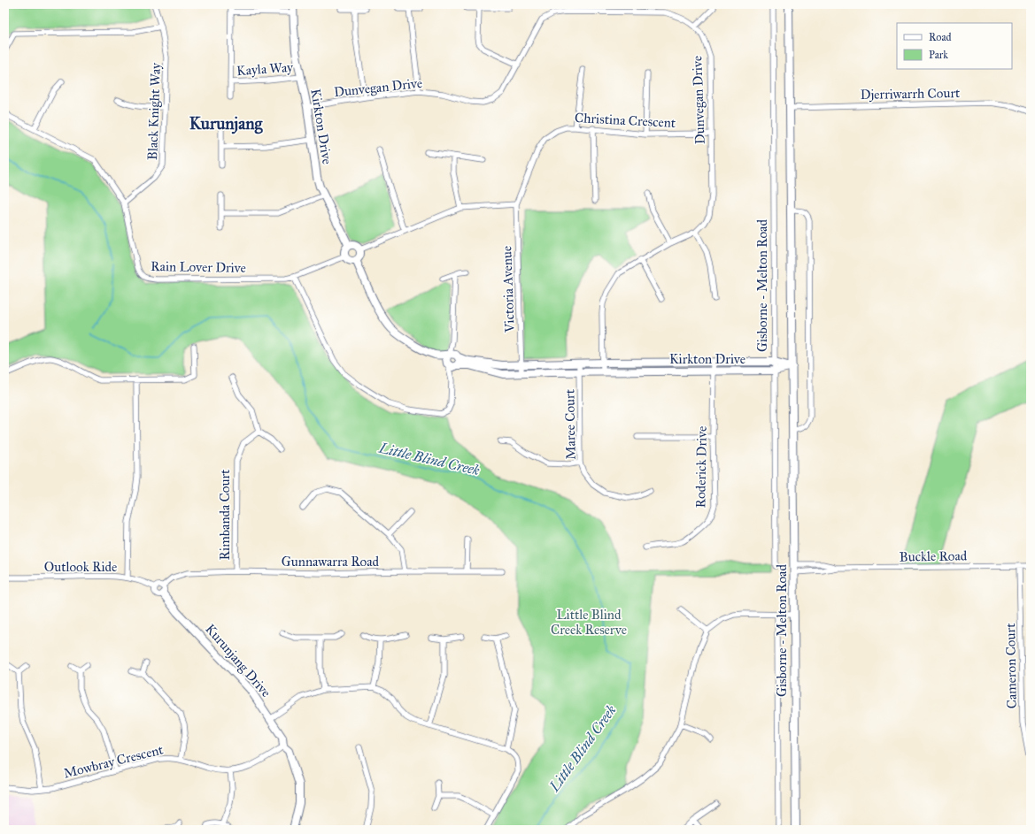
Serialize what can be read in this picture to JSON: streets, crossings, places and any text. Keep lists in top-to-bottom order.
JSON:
{
  "streets": {
    "street": [
      "Kayla Way",
      "Dunvegan Drive",
      "Djerriwarrh Court",
      "Black Knight Way",
      "Christina Crescent",
      "Kirkton Drive",
      "Rain Lover Drive",
      "Gisborne - Melton Road",
      "Victoria Avenue",
      "Maree Court",
      "Roderick Drive",
      "Rimbanda Court",
      "Buckle Road",
      "Gunnawarra Road",
      "Outlook Ride",
      "Kurunjang Drive",
      "Cameron Court",
      "Mowbray Crescent"
    ]
  },
  "crossings": [
    ["Kayla Way", "Kirkton Drive"],
    ["Dunvegan Drive", "Christina Crescent"],
    ["Dunvegan Drive", "Kirkton Drive"],
    ["Djerriwarrh Court", "Gisborne - Melton Road"],
    ["Black Knight Way", "Rain Lover Drive"],
    ["Christina Crescent", "Victoria Avenue"],
    ["Kirkton Drive", "Gisborne - Melton Road"],
    ["Kirkton Drive", "Victoria Avenue"],
    ["Kirkton Drive", "Maree Court"],
    ["Kirkton Drive", "Roderick Drive"],
    ["Gisborne - Melton Road", "Buckle Road"],
    ["Rimbanda Court", "Gunnawarra Road"],
    ["Buckle Road", "Cameron Court"],
    ["Gunnawarra Road", "Outlook Ride"],
    ["Gunnawarra Road", "Kurunjang Drive"],
    ["Outlook Ride", "Kurunjang Drive"],
    ["Kurunjang Drive", "Mowbray Crescent"]
  ],
  "districts": ["Kurunjang"],
  "water": ["Little Blind Creek"],
  "parks": ["Little Blind Creek Reserve"],
  "legend": ["Road", "Park"]
}
